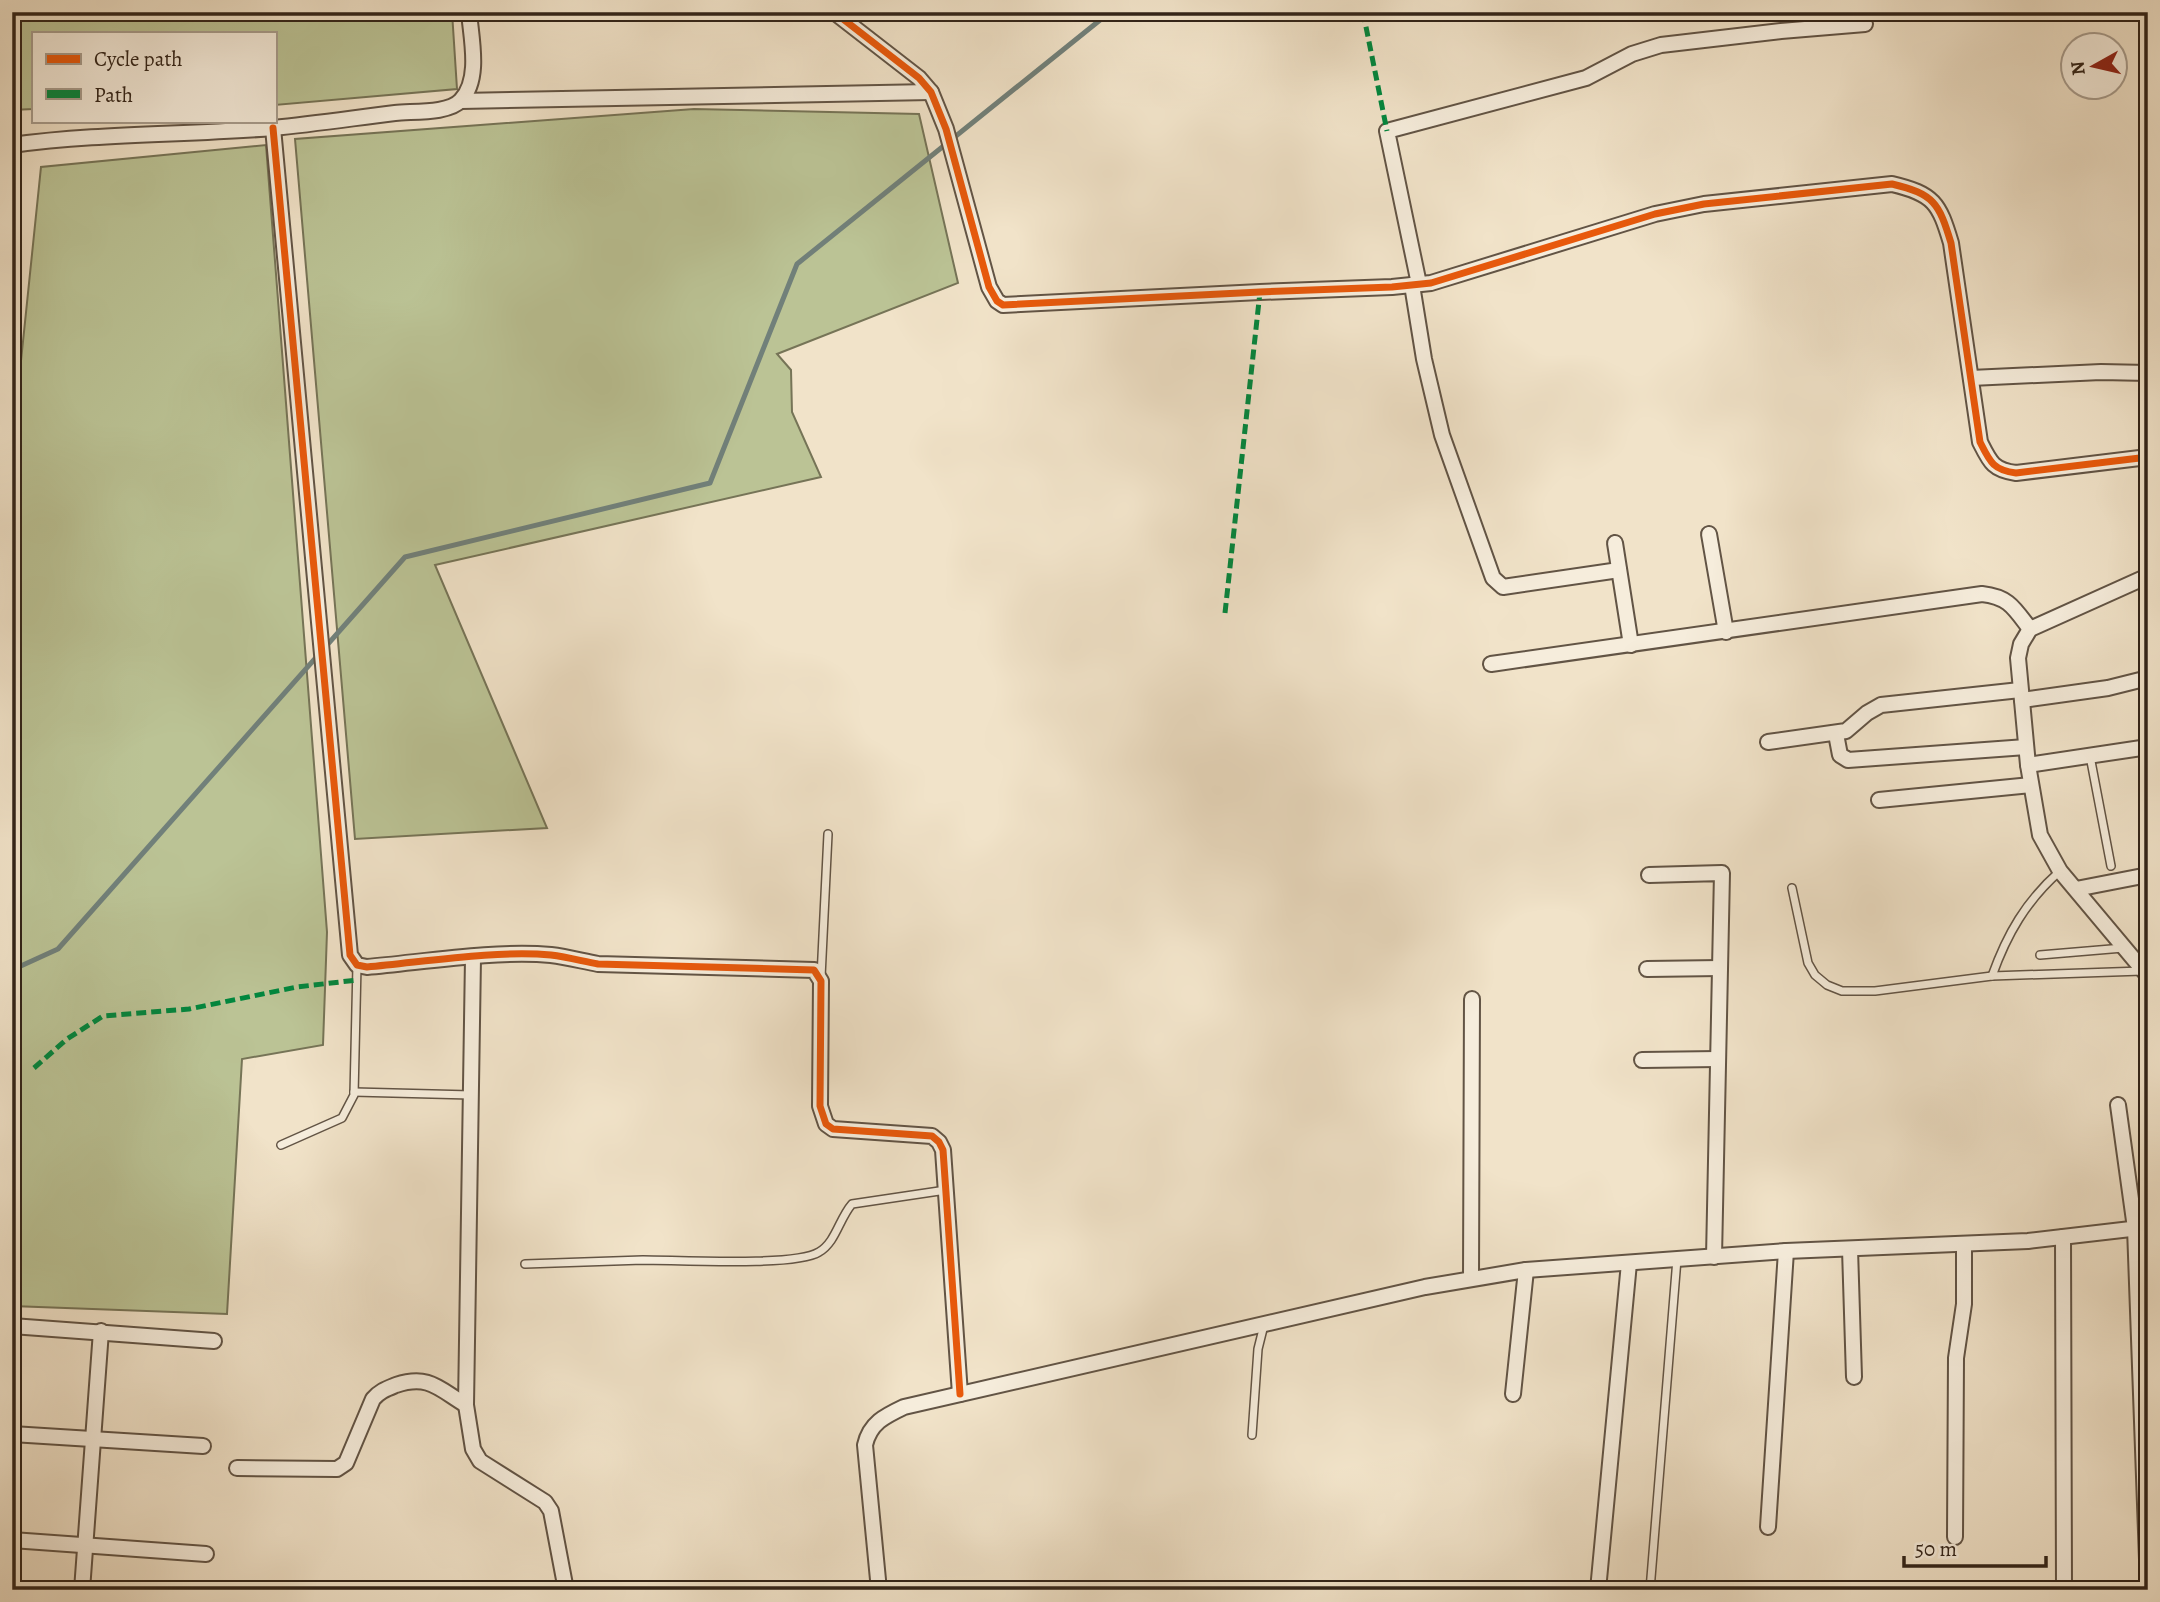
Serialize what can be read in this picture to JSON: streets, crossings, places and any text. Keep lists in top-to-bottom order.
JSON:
{
  "legend": ["Cycle path", "Path"],
  "scale_bar": "50 m",
  "north": "left"
}
